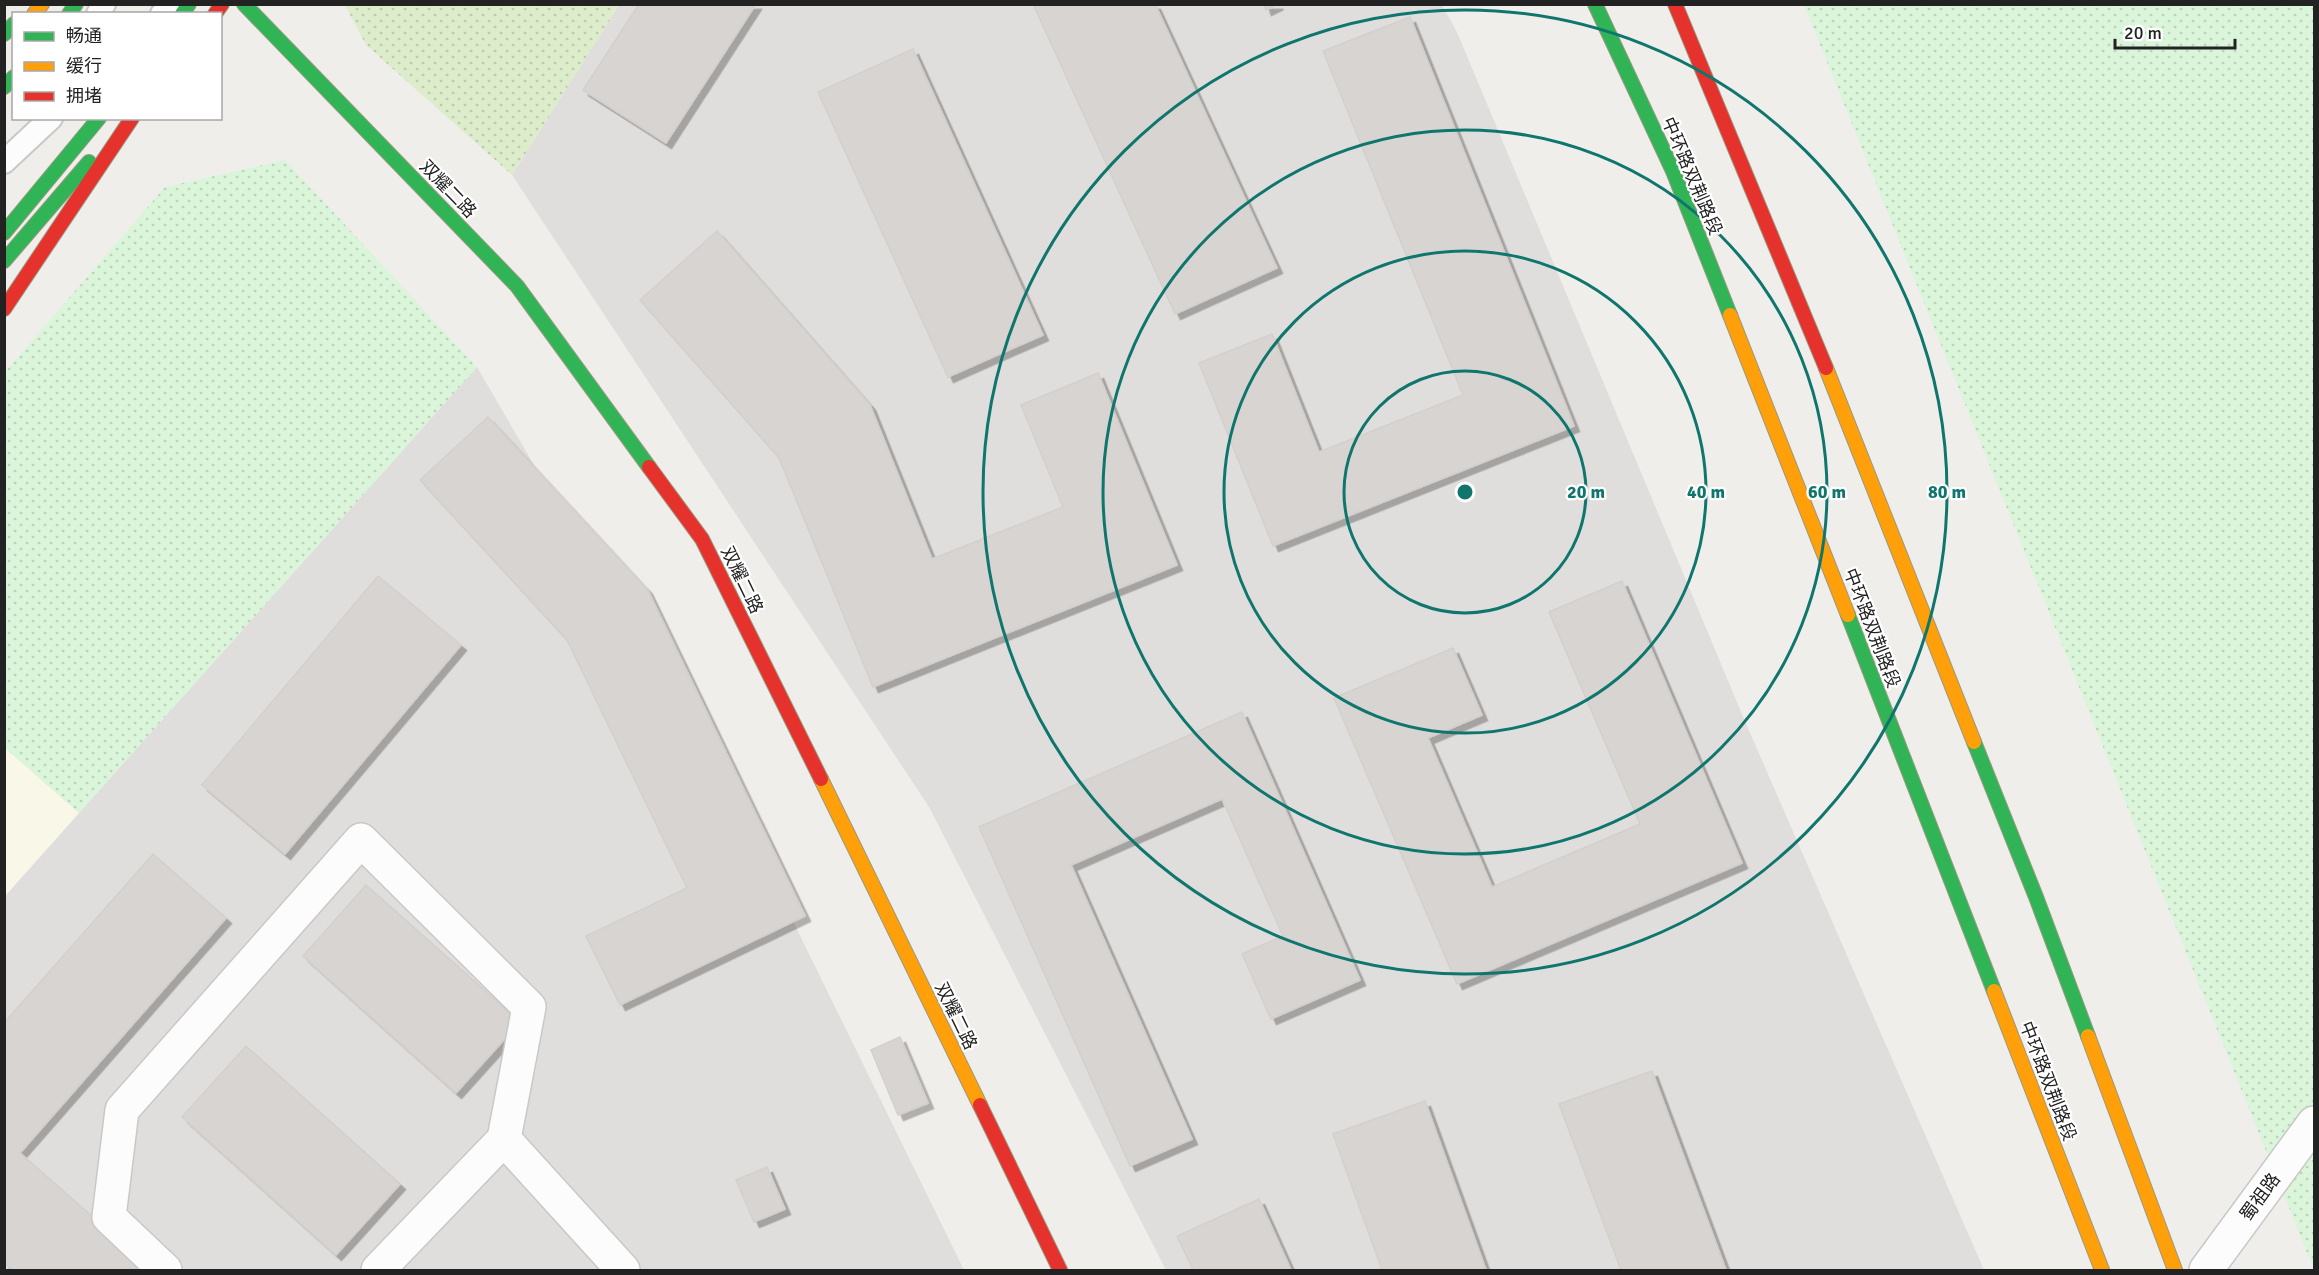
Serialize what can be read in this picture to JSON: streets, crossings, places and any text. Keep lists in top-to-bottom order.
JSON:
{
  "streets": {
    "main road": ["中环路双荆路段", "双耀二路"],
    "street": ["蜀祖路"]
  },
  "legend": ["畅通", "缓行", "拥堵"],
  "scale_bar": "20 m",
  "rings": [
    "20 m",
    "40 m",
    "60 m",
    "80 m"
  ]
}
